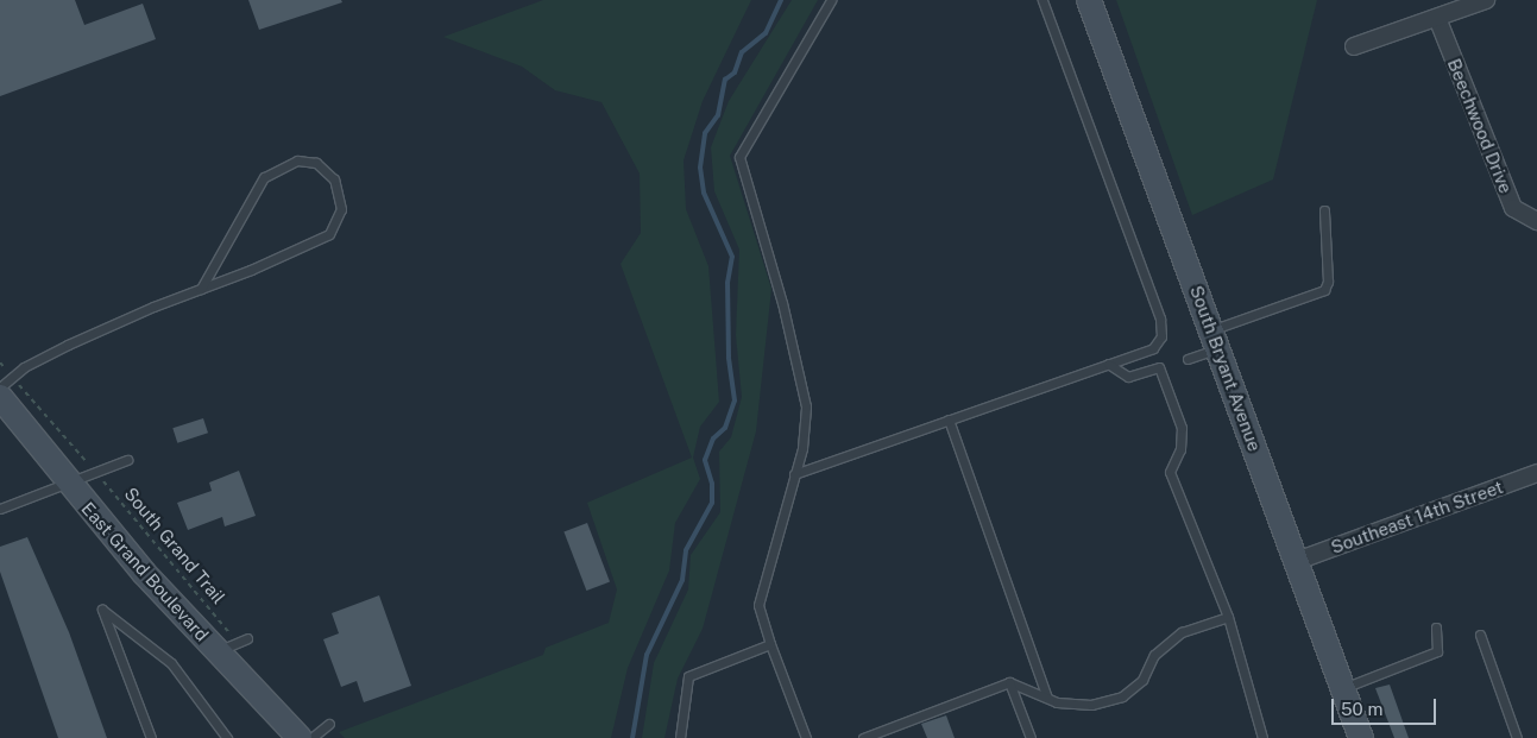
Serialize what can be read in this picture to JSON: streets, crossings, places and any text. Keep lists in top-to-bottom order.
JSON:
{
  "streets": {
    "street": [
      "Beechwood Drive",
      "South Bryant Avenue",
      "Southeast 14th Street",
      "East Grand Boulevard"
    ],
    "path": ["South Grand Trail"]
  },
  "crossings": [
    ["South Bryant Avenue", "Southeast 14th Street"],
    ["South Grand Trail", "East Grand Boulevard"]
  ],
  "scale_bar": "50 m"
}
